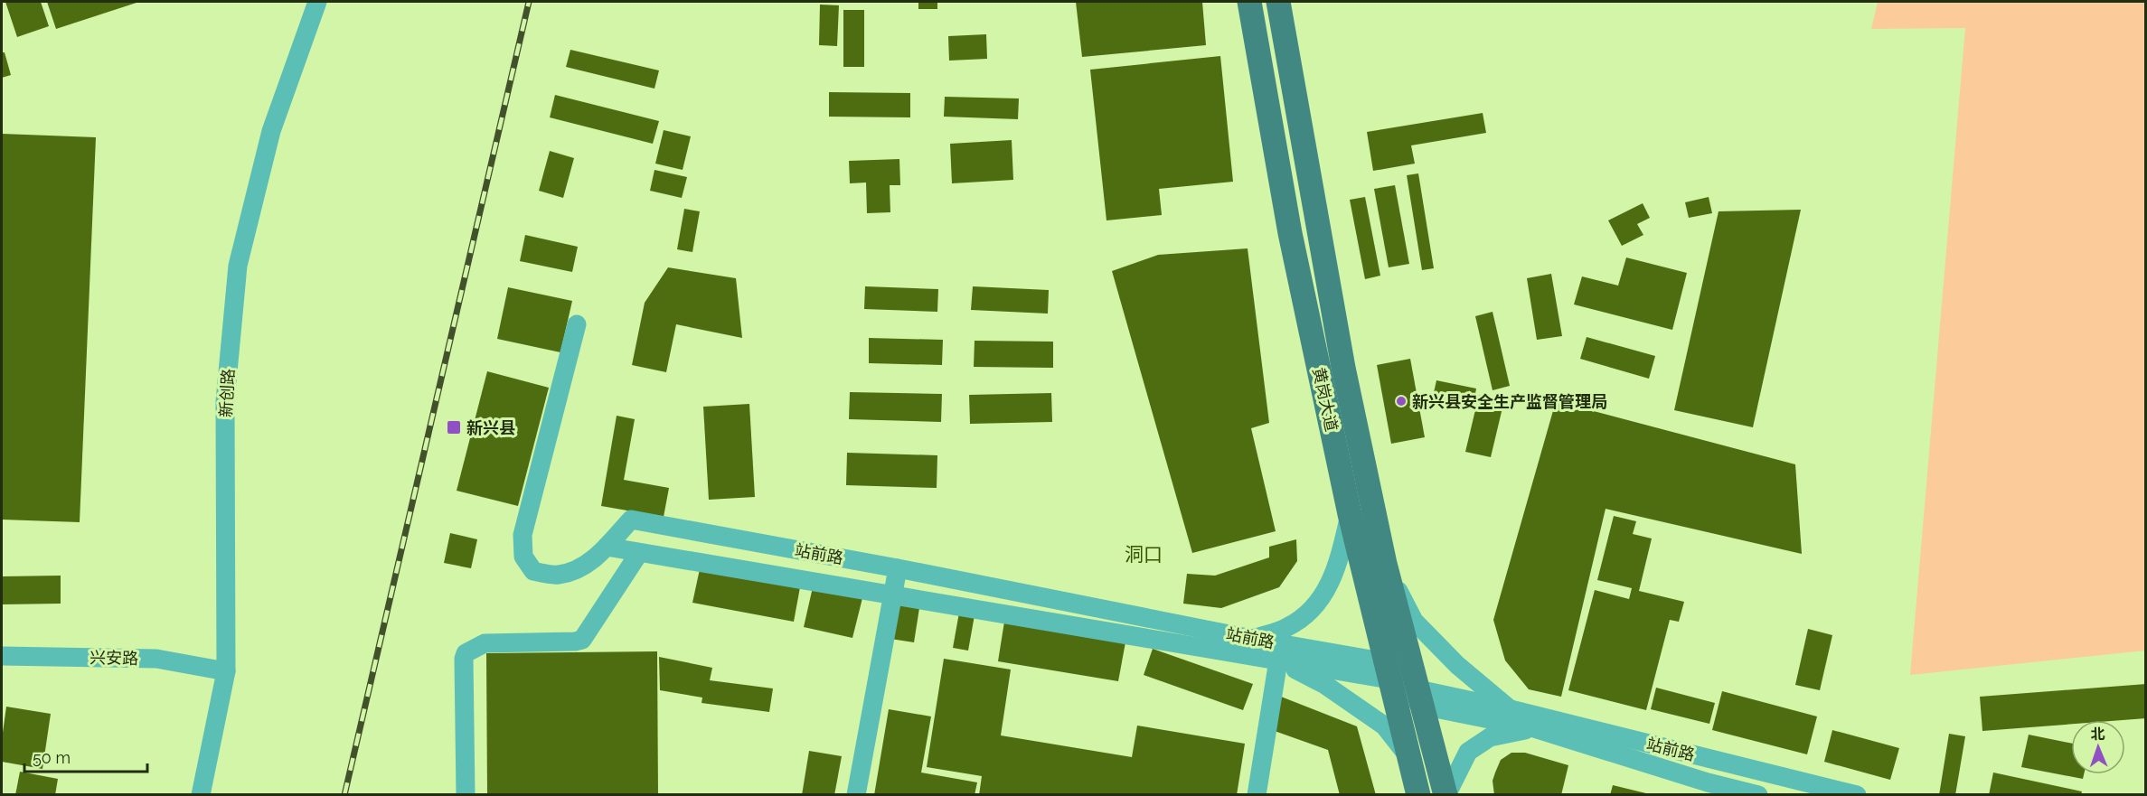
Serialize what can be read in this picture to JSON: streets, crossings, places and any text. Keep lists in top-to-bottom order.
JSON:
{
  "streets": {
    "main road": ["黄岗大道"],
    "street": ["新创路", "站前路", "兴安路"]
  },
  "crossings": [
    ["新创路", "兴安路"],
    ["黄岗大道", "站前路"]
  ],
  "districts": ["洞口"],
  "places": {
    "other": ["新兴县安全生产监督管理局"],
    "transit": ["新兴县"]
  },
  "scale_bar": "50 m",
  "north": "top"
}
